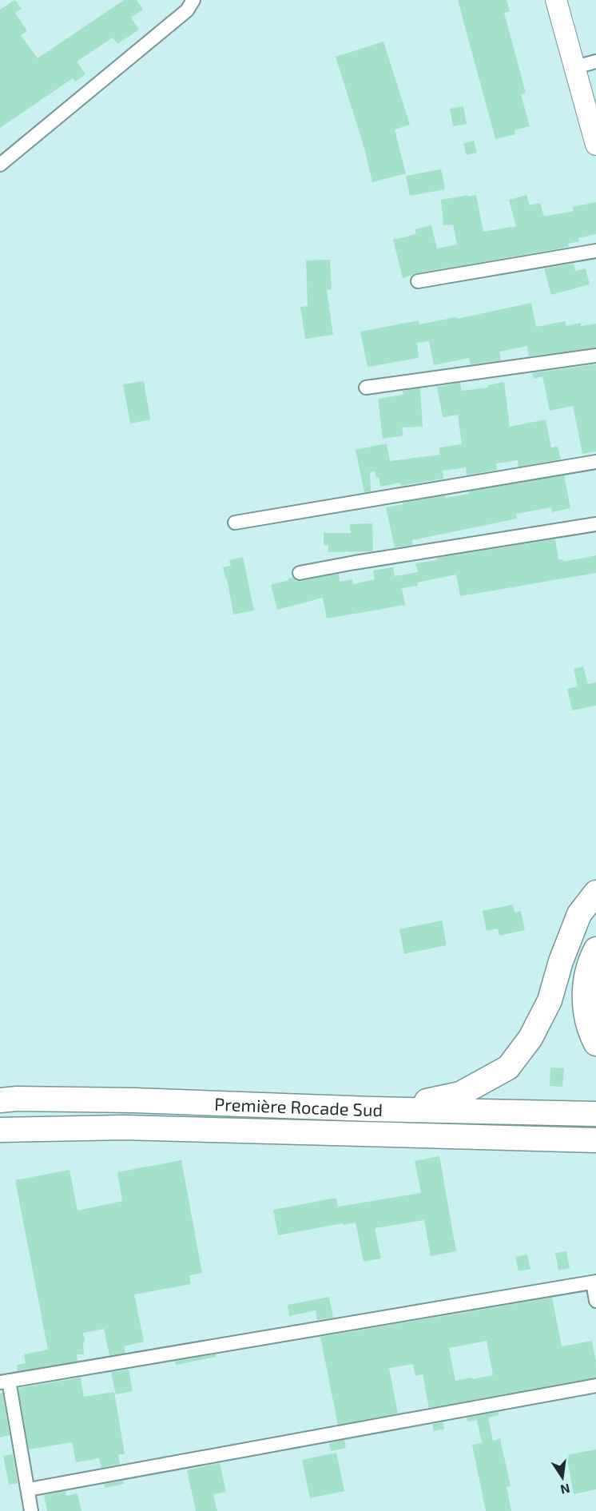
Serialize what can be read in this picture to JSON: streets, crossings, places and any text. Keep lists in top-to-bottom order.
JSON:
{
  "streets": {
    "highway": ["Première Rocade Sud"]
  },
  "north": "bottom"
}
